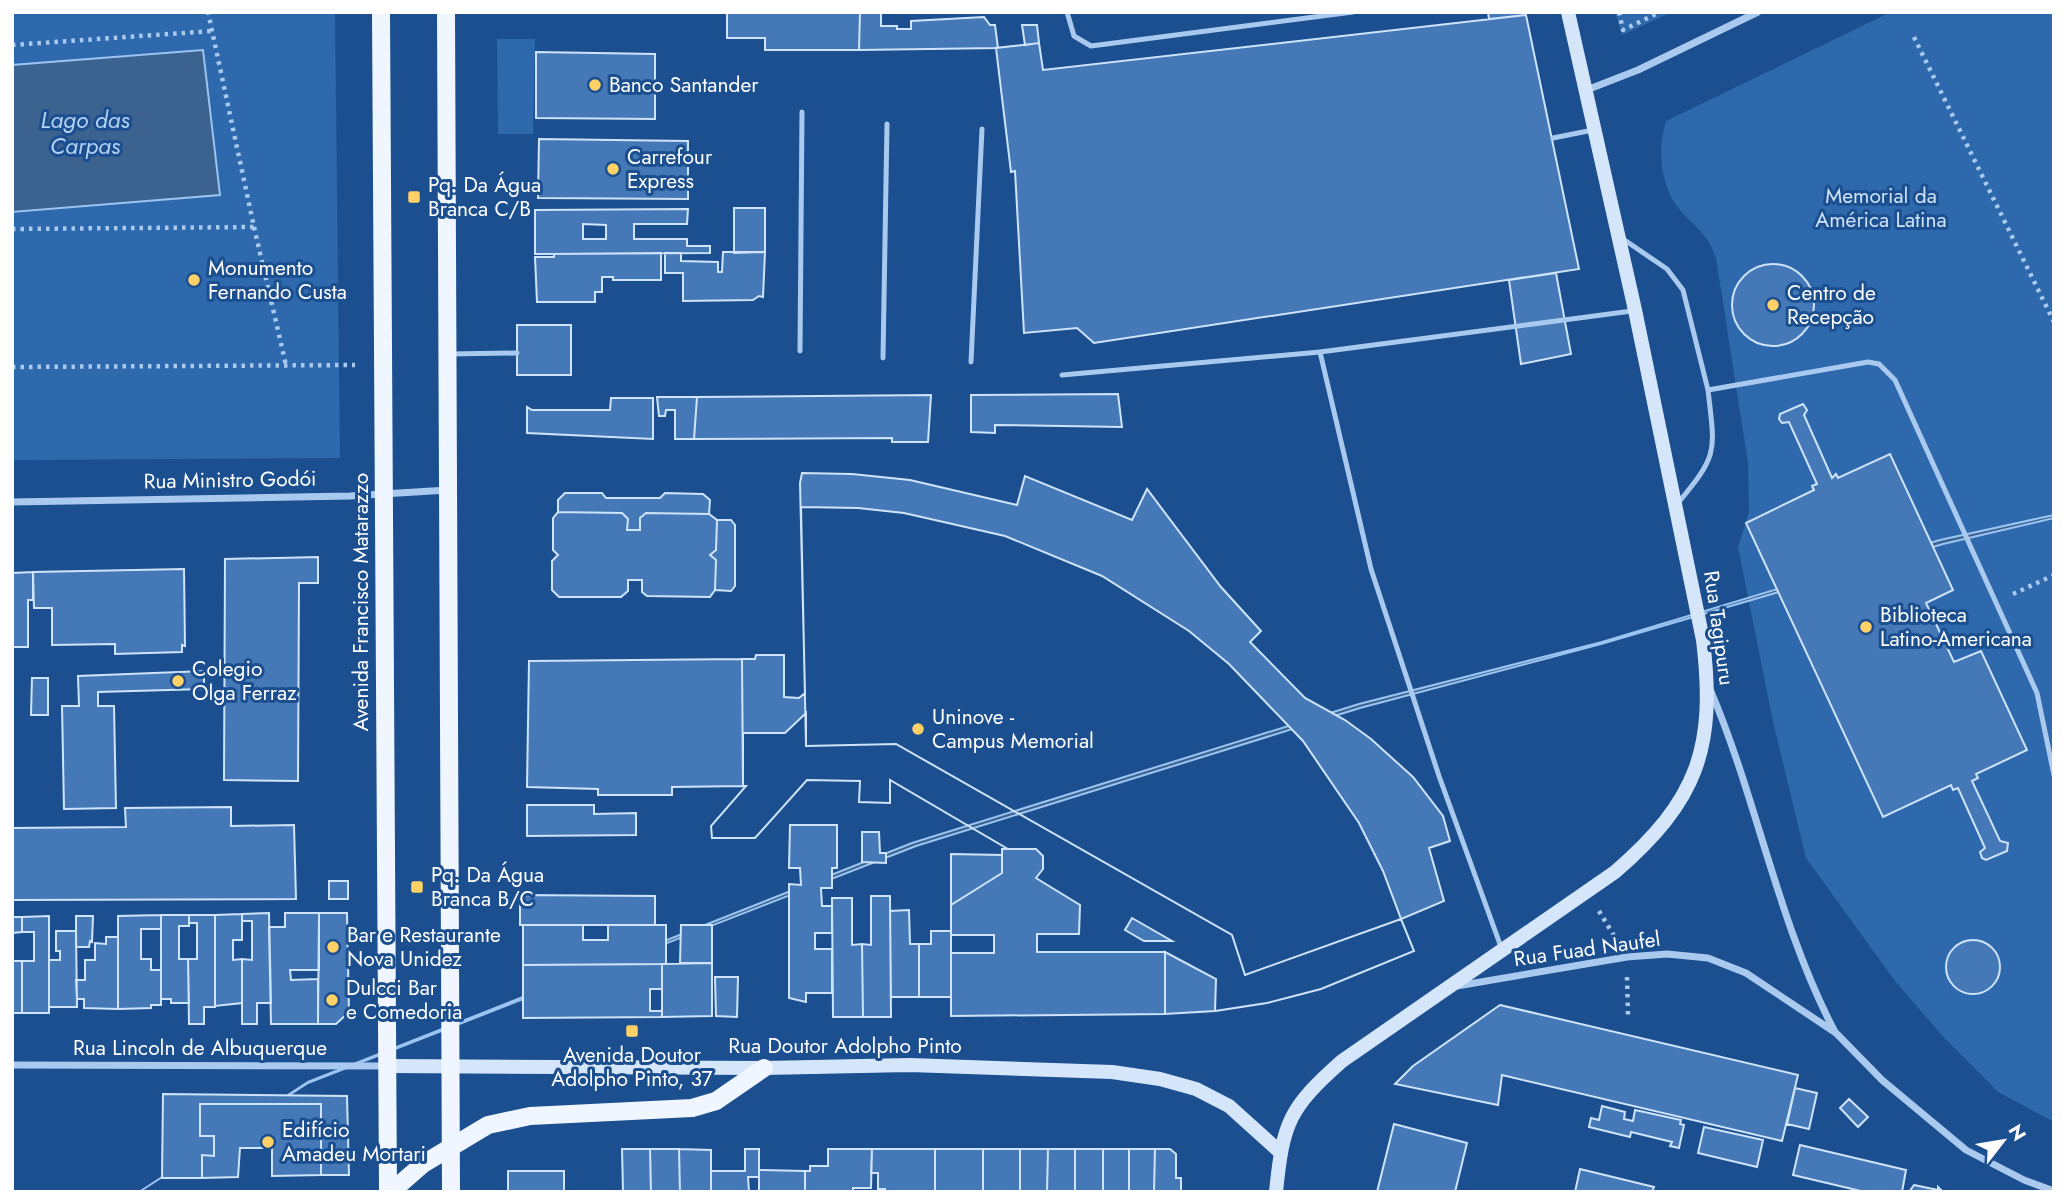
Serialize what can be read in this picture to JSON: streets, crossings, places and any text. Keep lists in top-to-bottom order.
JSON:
{
  "streets": {
    "main road": ["Avenida Francisco Matarazzo"],
    "street": [
      "Rua Ministro Godói",
      "Rua Tagipuru",
      "Rua Fuad Naufel",
      "Rua Doutor Adolpho Pinto",
      "Rua Lincoln de Albuquerque"
    ]
  },
  "crossings": [
    ["Rua Ministro Godói", "Avenida Francisco Matarazzo"],
    ["Avenida Francisco Matarazzo", "Rua Doutor Adolpho Pinto"],
    ["Avenida Francisco Matarazzo", "Rua Lincoln de Albuquerque"],
    ["Rua Tagipuru", "Rua Fuad Naufel"],
    ["Rua Tagipuru", "Rua Doutor Adolpho Pinto"],
    ["Rua Doutor Adolpho Pinto", "Rua Lincoln de Albuquerque"]
  ],
  "water": ["Lago das Carpas"],
  "parks": ["Memorial da América Latina"],
  "places": {
    "other": [
      "Banco Santander",
      "Carrefour Express",
      "Monumento Fernando Custa",
      "Centro de Recepção",
      "Biblioteca Latino-Americana",
      "Colegio Olga Ferraz",
      "Uninove - Campus Memorial",
      "Bar e Restaurante Nova Unidez",
      "Dulcci Bar e Comedoria",
      "Edifício Amadeu Mortari"
    ],
    "transit": ["Pq. Da Água Branca C/B", "Pq. Da Água Branca B/C", "Avenida Doutor Adolpho Pinto, 37"]
  },
  "north": "top right"
}
